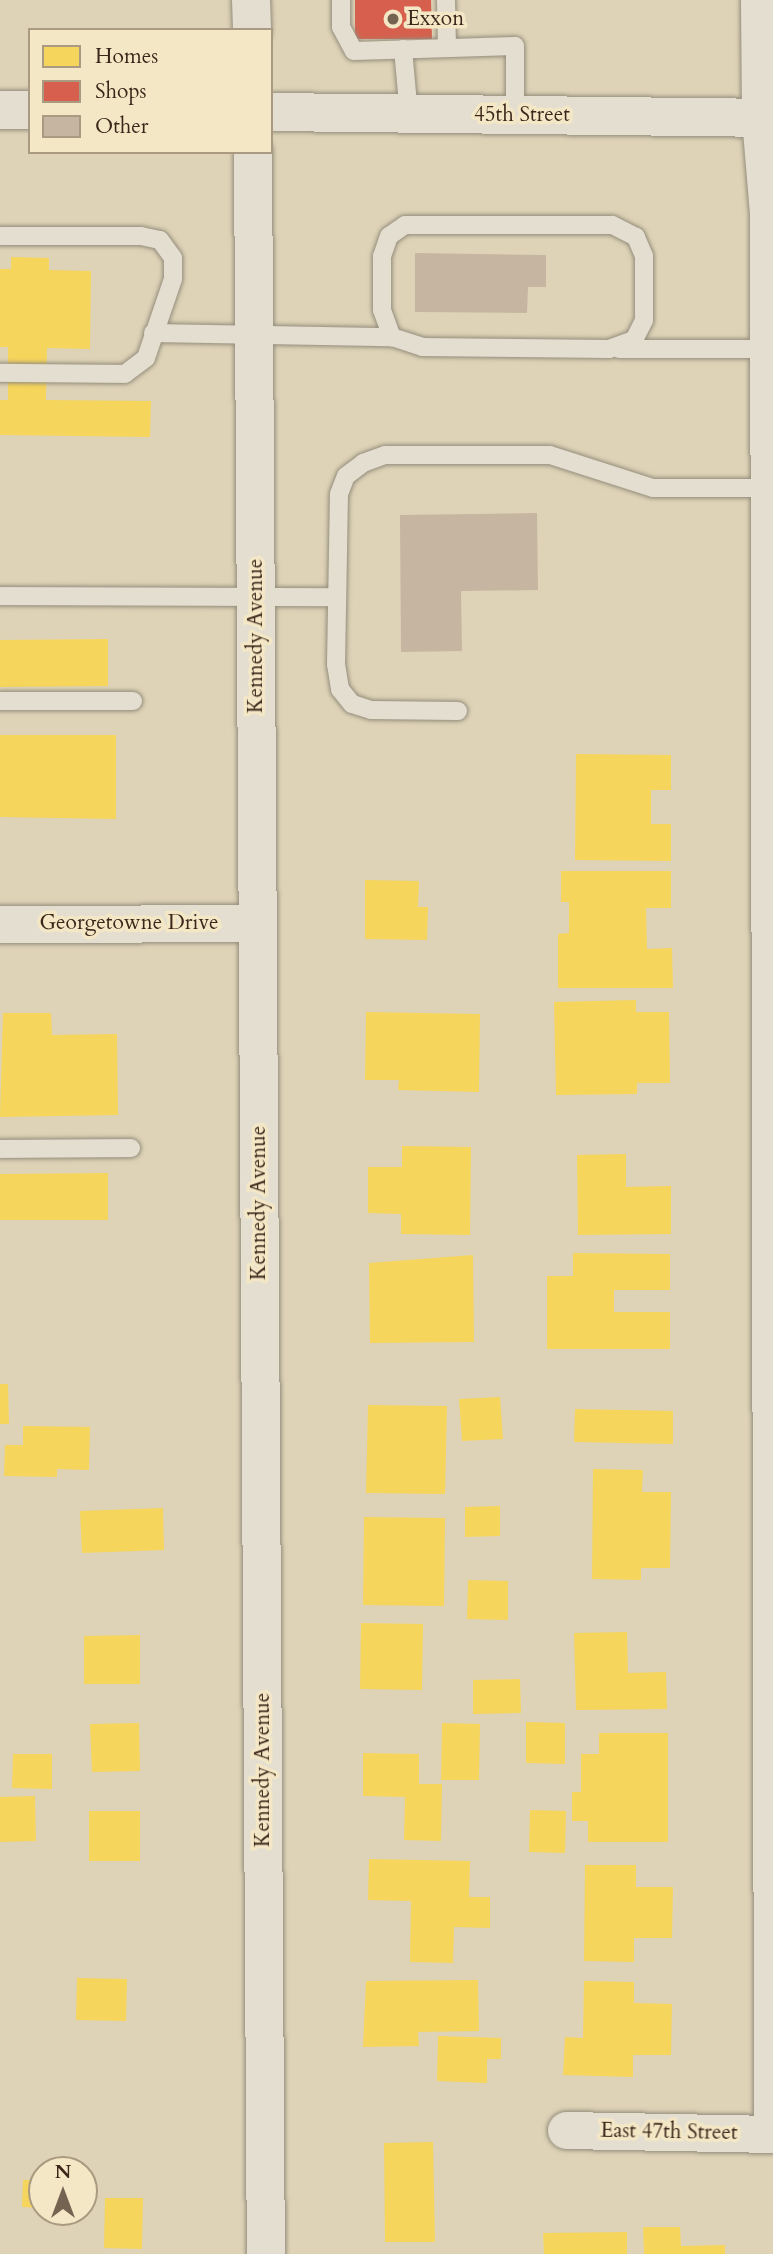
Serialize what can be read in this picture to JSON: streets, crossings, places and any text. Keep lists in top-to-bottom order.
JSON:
{
  "streets": {
    "street": [
      "45th Street",
      "Kennedy Avenue",
      "Georgetowne Drive",
      "East 47th Street"
    ]
  },
  "crossings": [
    ["Kennedy Avenue", "Georgetowne Drive"]
  ],
  "places": ["Exxon"],
  "legend": ["Homes", "Shops", "Other"],
  "north": "top"
}
